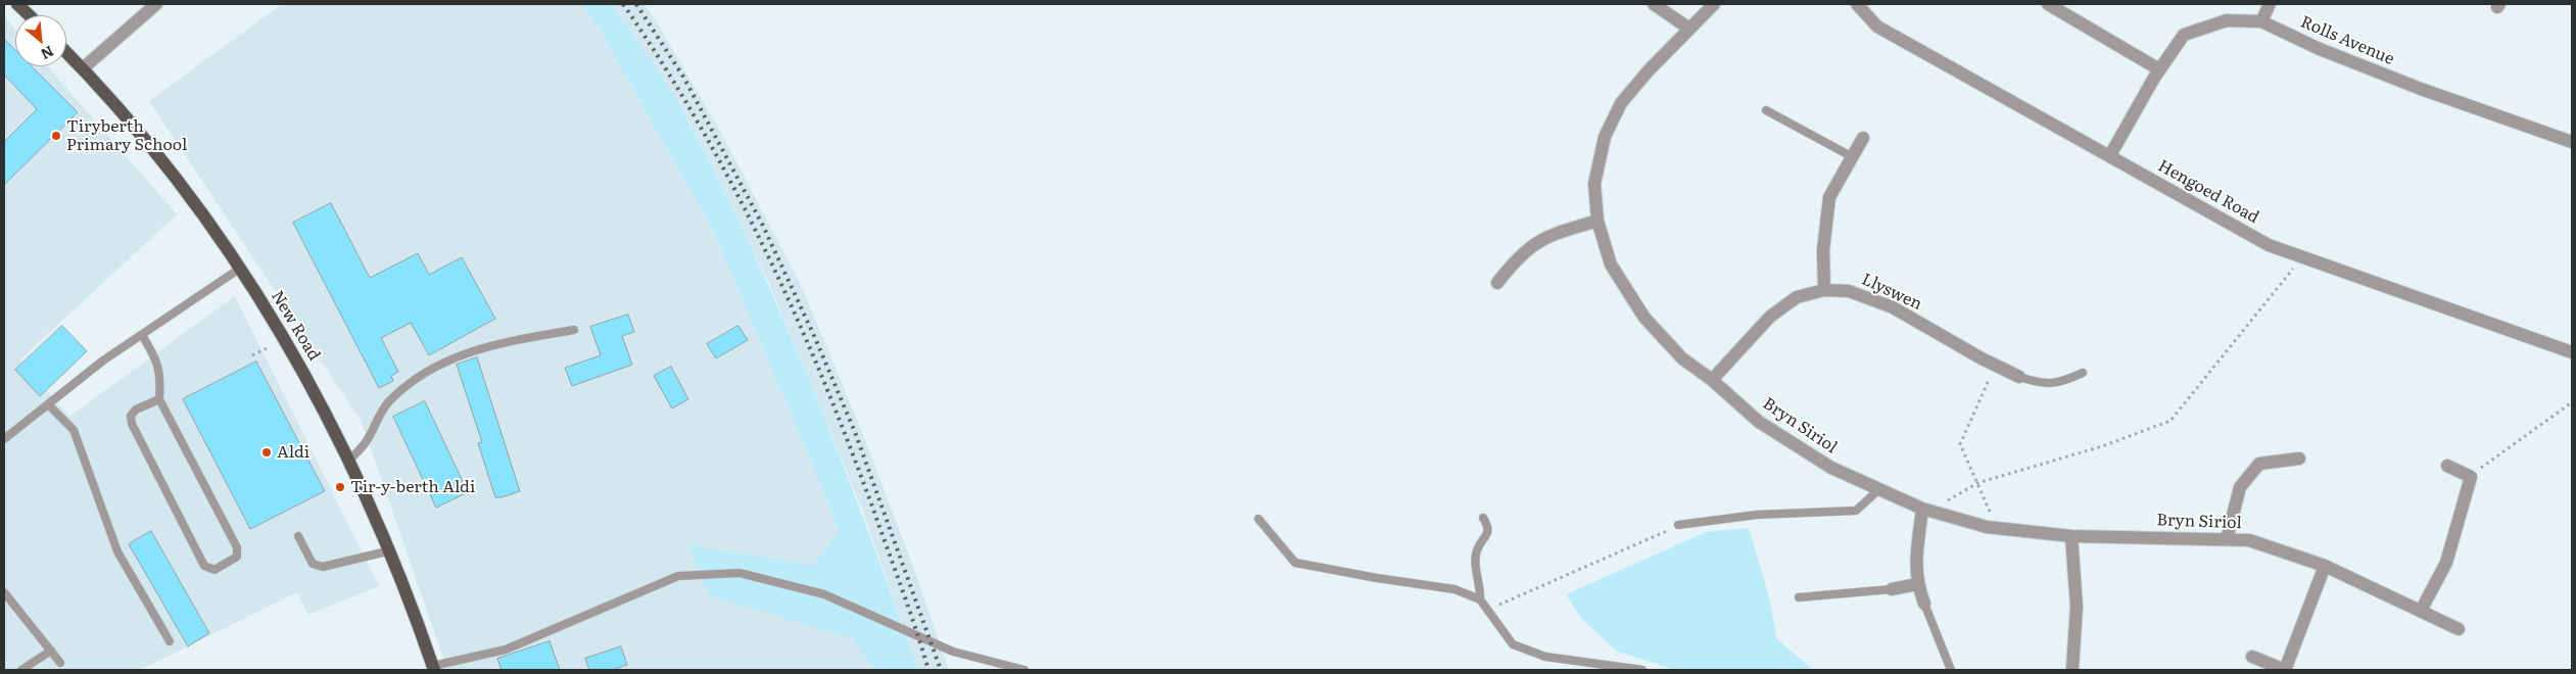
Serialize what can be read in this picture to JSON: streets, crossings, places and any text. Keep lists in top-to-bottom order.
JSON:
{
  "streets": {
    "main road": ["New Road"],
    "street": [
      "Rolls Avenue",
      "Hengoed Road",
      "Llyswen",
      "Bryn Siriol"
    ]
  },
  "crossings": [
    ["Rolls Avenue", "Hengoed Road"],
    ["Llyswen", "Bryn Siriol"]
  ],
  "places": ["Tiryberth Primary School", "Aldi", "Tir-y-berth Aldi"],
  "north": "bottom right"
}
